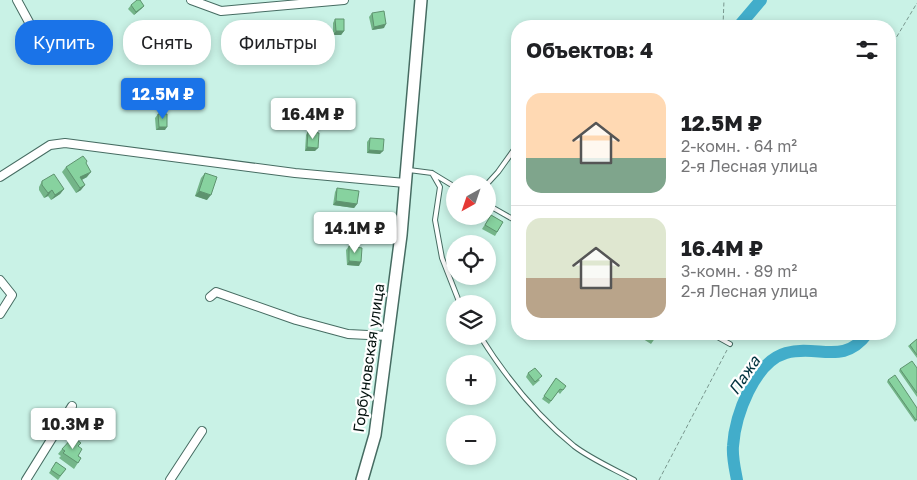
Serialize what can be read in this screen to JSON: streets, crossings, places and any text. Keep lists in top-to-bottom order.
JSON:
{
  "streets": {
    "main road": ["Горбуновская улица"]
  },
  "water": ["Пажа"],
  "north": "bottom left",
  "page": {
    "chip": ["Купить", "Снять", "Фильтры"],
    "heading": "Объектов: 4",
    "price": [
      "12.5M ₽",
      "16.4M ₽",
      "14.1M ₽",
      "10.3M ₽"
    ],
    "list": [
      {
        "name": "12.5M ₽",
        "note": "2-комн. · 64 m² · 2-я Лесная улица"
      },
      {
        "name": "16.4M ₽",
        "note": "3-комн. · 89 m² · 2-я Лесная улица"
      }
    ],
    "map_buttons": ["+", "−"]
  }
}
